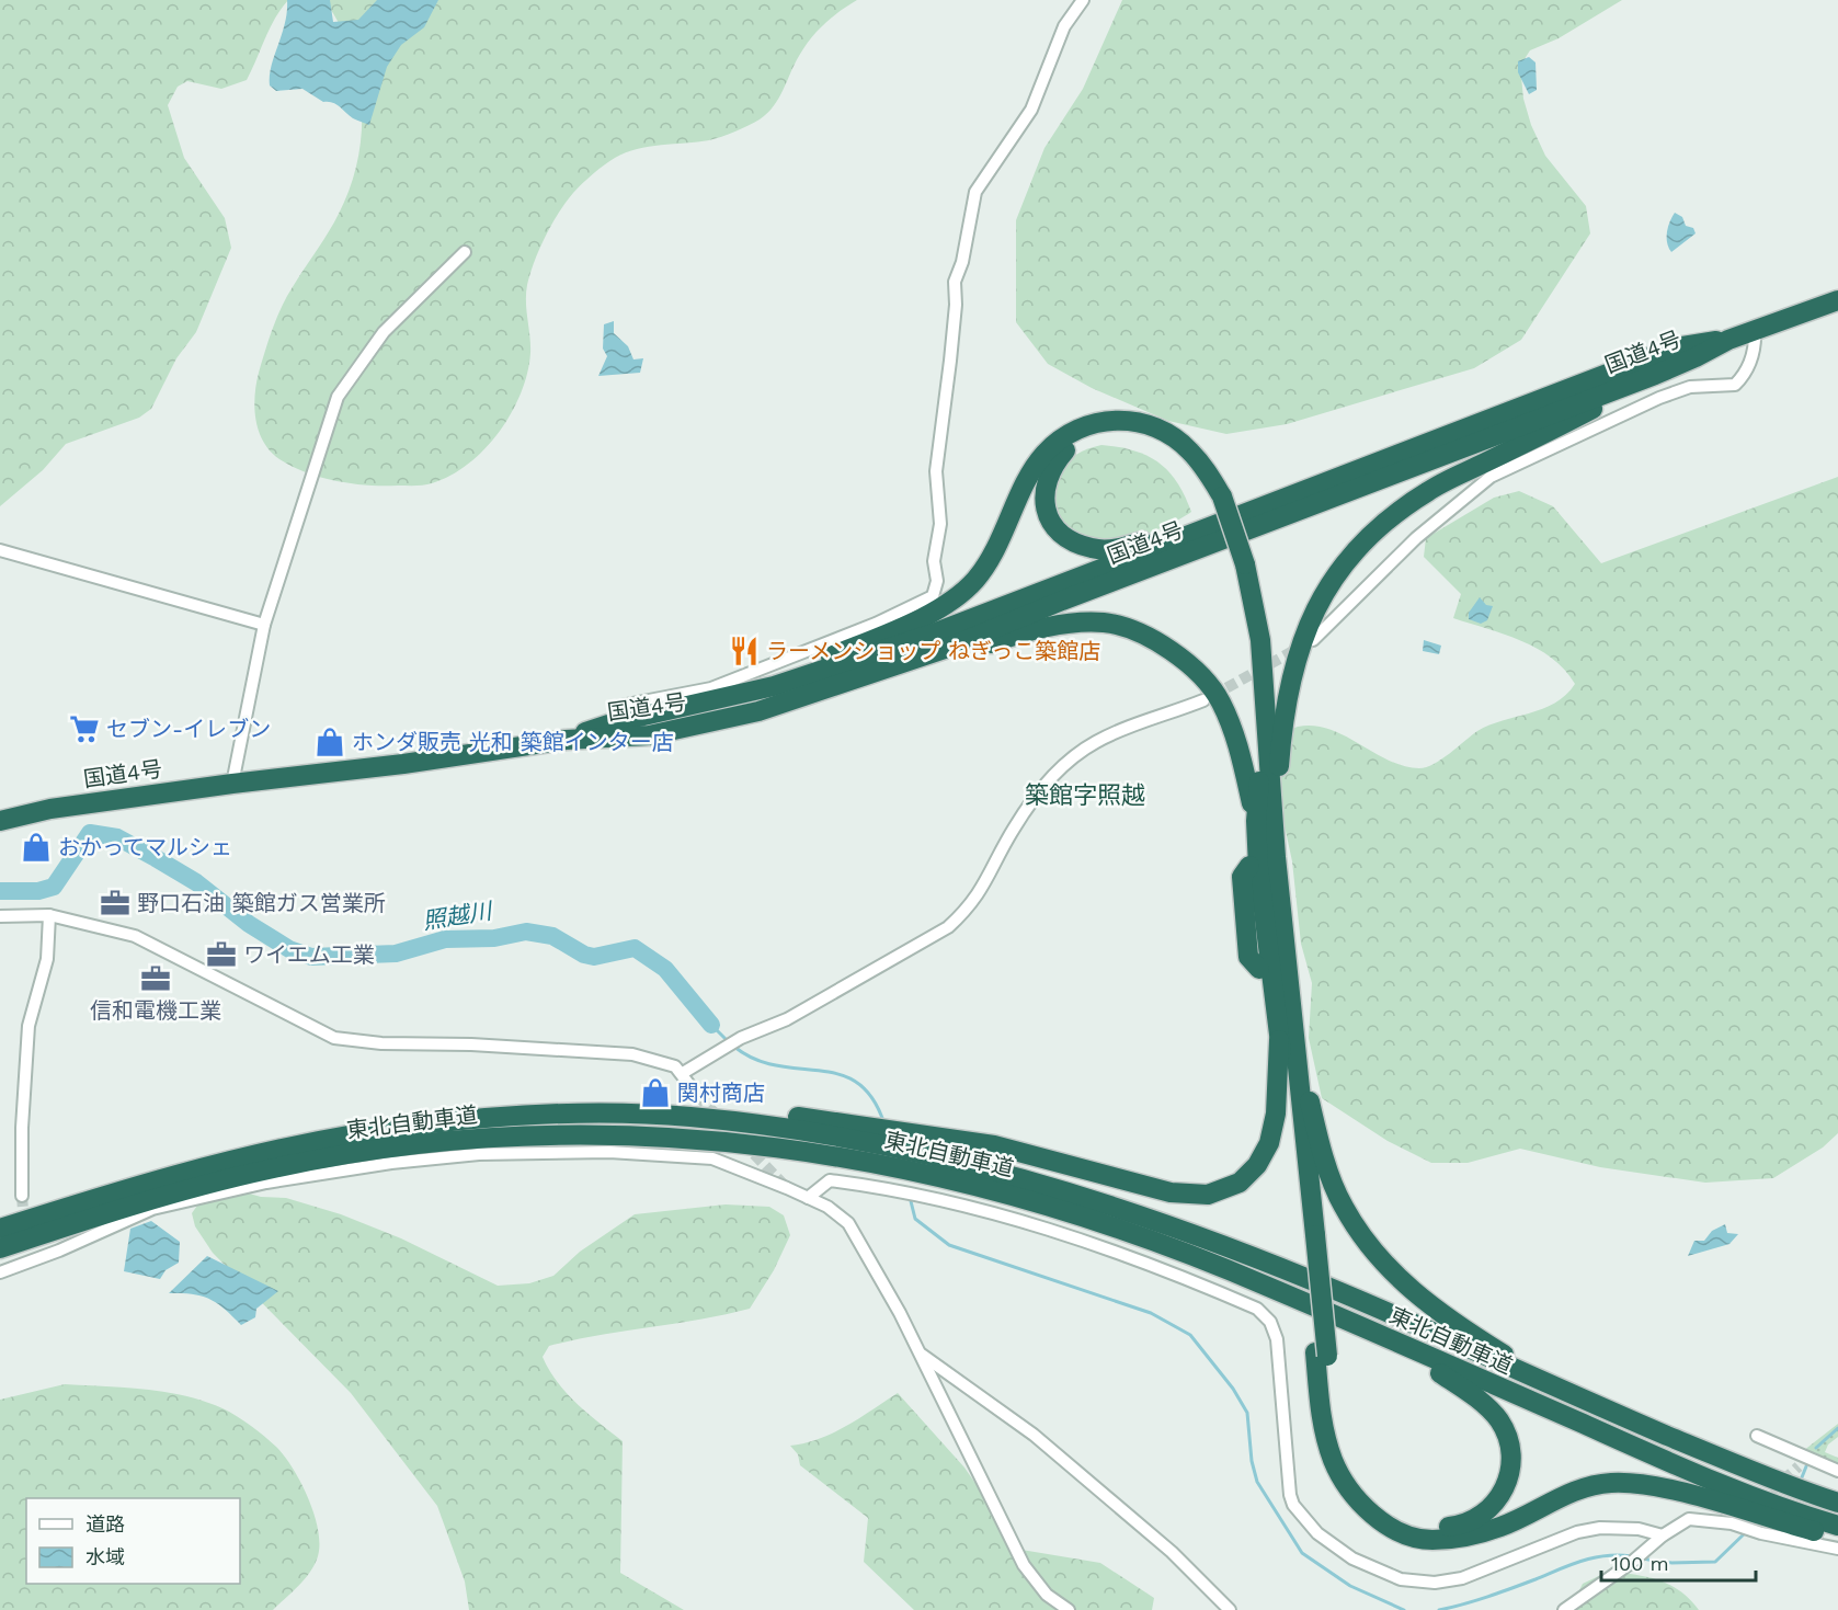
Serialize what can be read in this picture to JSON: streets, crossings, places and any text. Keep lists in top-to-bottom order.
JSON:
{
  "streets": {
    "highway": ["国道4号", "東北自動車道"]
  },
  "districts": ["築館字照越"],
  "water": ["照越川"],
  "places": {
    "restaurant": ["ラーメンショップ ねぎっこ築館店"],
    "supermarket": ["セブン-イレブン"],
    "shop": ["ホンダ販売 光和 築館インター店", "おかってマルシェ", "関村商店"],
    "office": ["野口石油 築館ガス営業所", "ワイエム工業", "信和電機工業"]
  },
  "legend": ["道路", "水域"],
  "scale_bar": "100 m"
}
